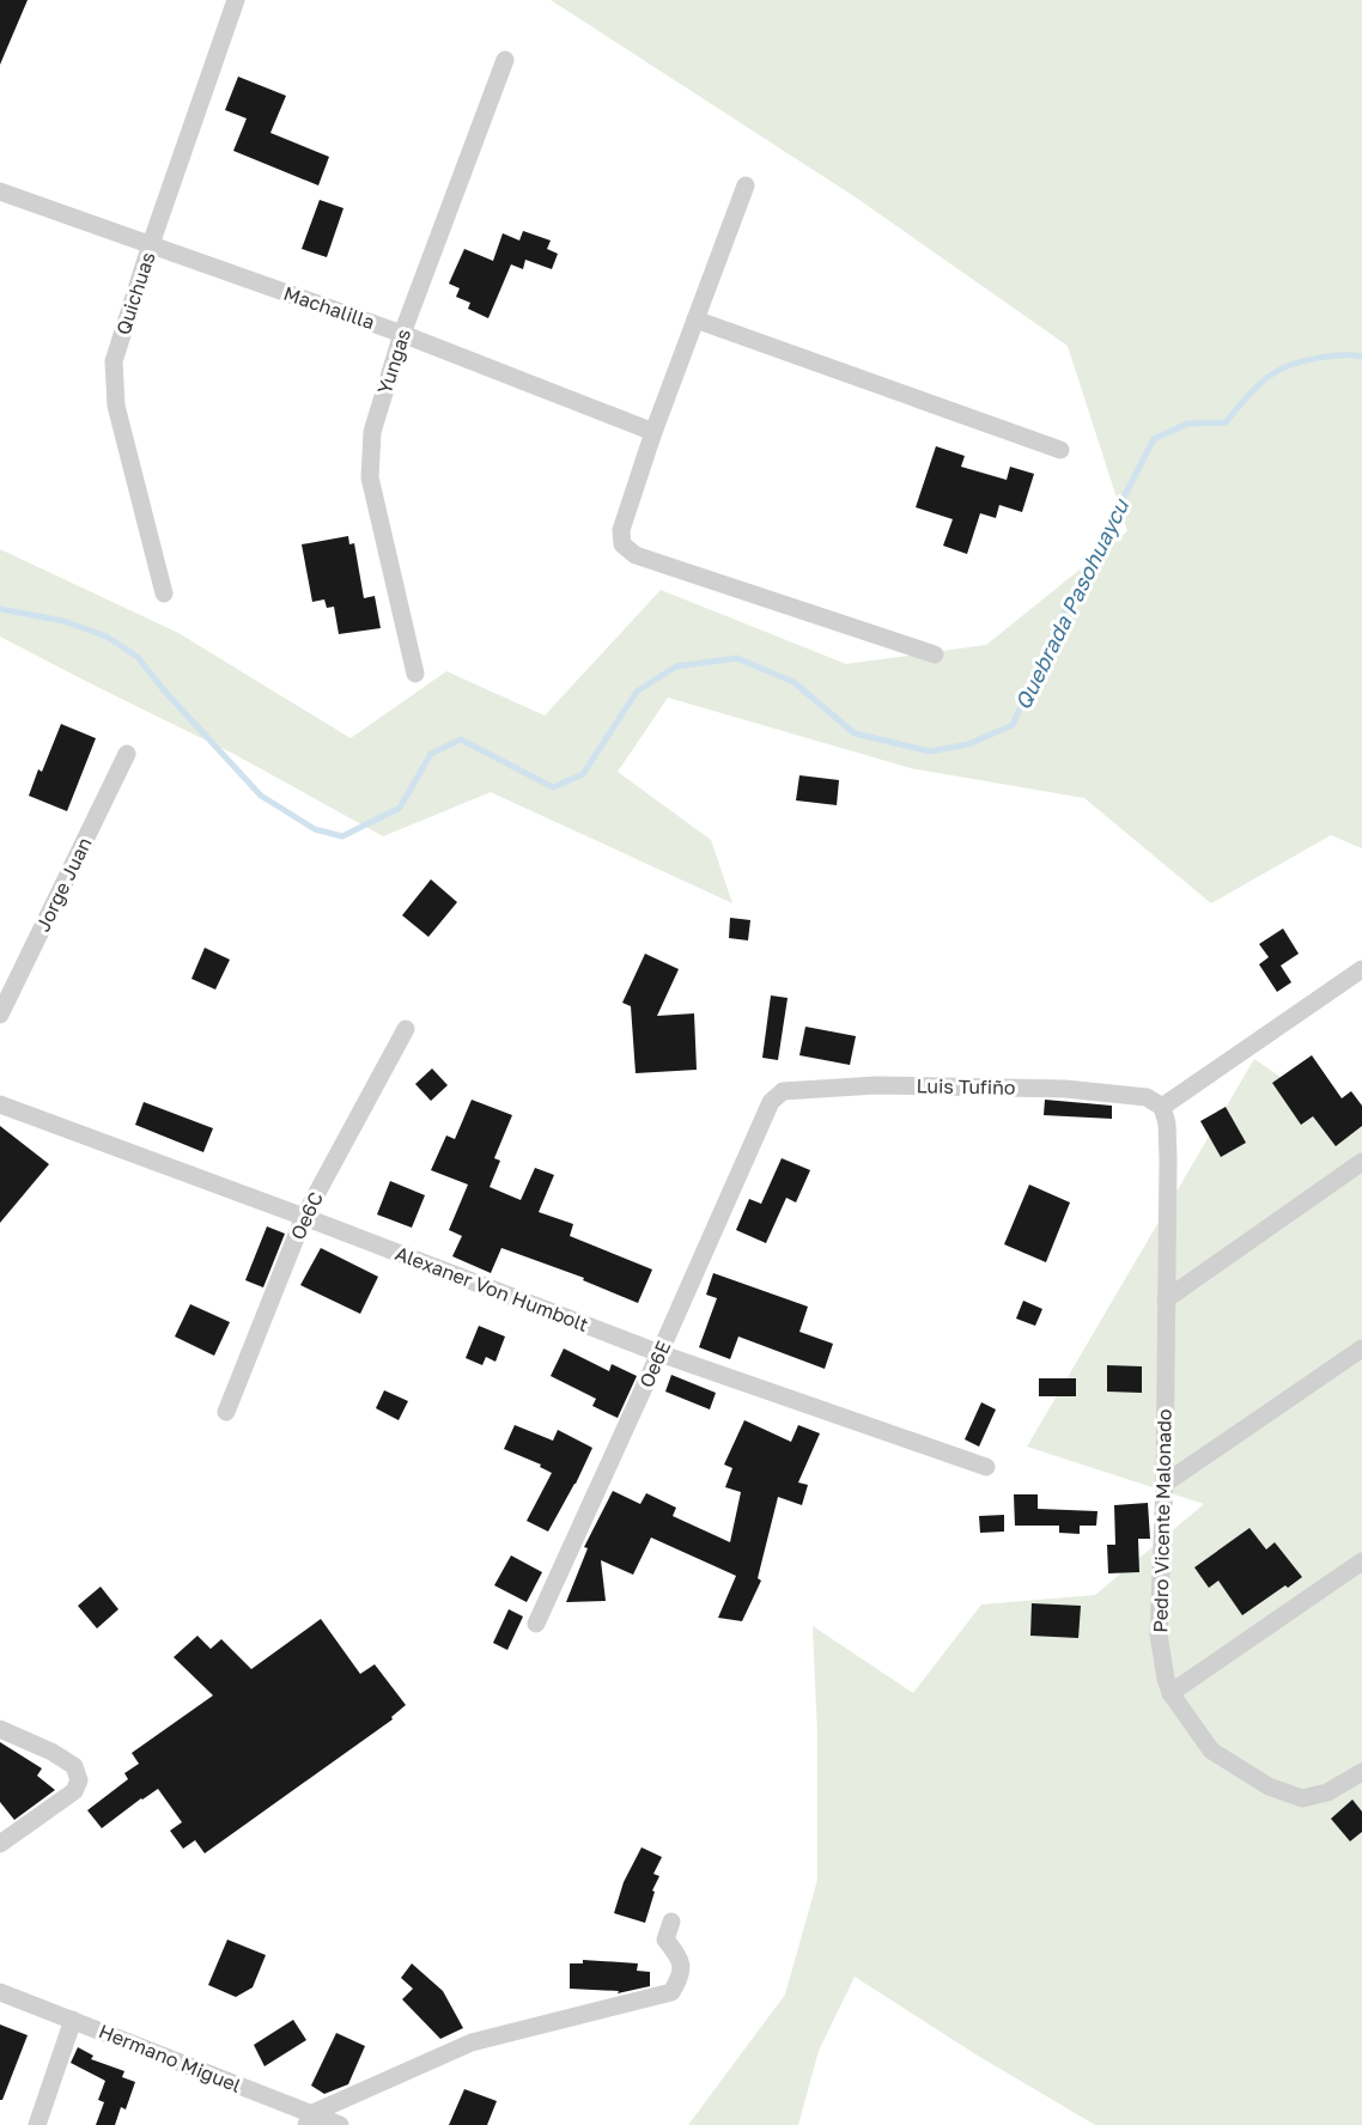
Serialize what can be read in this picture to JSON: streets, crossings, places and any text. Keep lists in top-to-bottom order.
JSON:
{
  "streets": {
    "street": [
      "Quichuas",
      "Machalilla",
      "Yungas",
      "Jorge Juan",
      "Luis Tufiño",
      "Oe6C",
      "Alexaner Von Humbolt",
      "Oe6E",
      "Pedro Vicente Malonado",
      "Hermano Miguel"
    ]
  },
  "crossings": [
    ["Quichuas", "Machalilla"],
    ["Machalilla", "Yungas"],
    ["Luis Tufiño", "Oe6E"],
    ["Luis Tufiño", "Pedro Vicente Malonado"],
    ["Oe6C", "Alexaner Von Humbolt"],
    ["Alexaner Von Humbolt", "Oe6E"]
  ],
  "water": ["Quebrada Pasohuaycu"]
}
